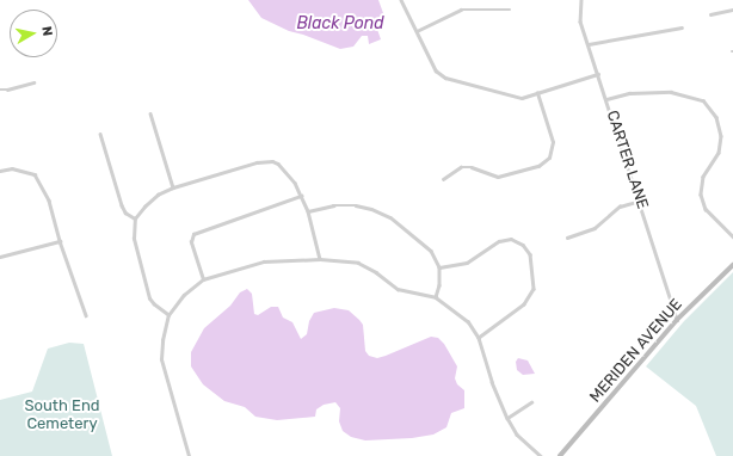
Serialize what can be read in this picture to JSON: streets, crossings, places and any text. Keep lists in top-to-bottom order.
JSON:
{
  "streets": {
    "main road": ["MERIDEN AVENUE"],
    "street": ["CARTER LANE"]
  },
  "crossings": [
    ["CARTER LANE", "MERIDEN AVENUE"]
  ],
  "water": ["Black Pond"],
  "parks": ["South End Cemetery"],
  "north": "right"
}
